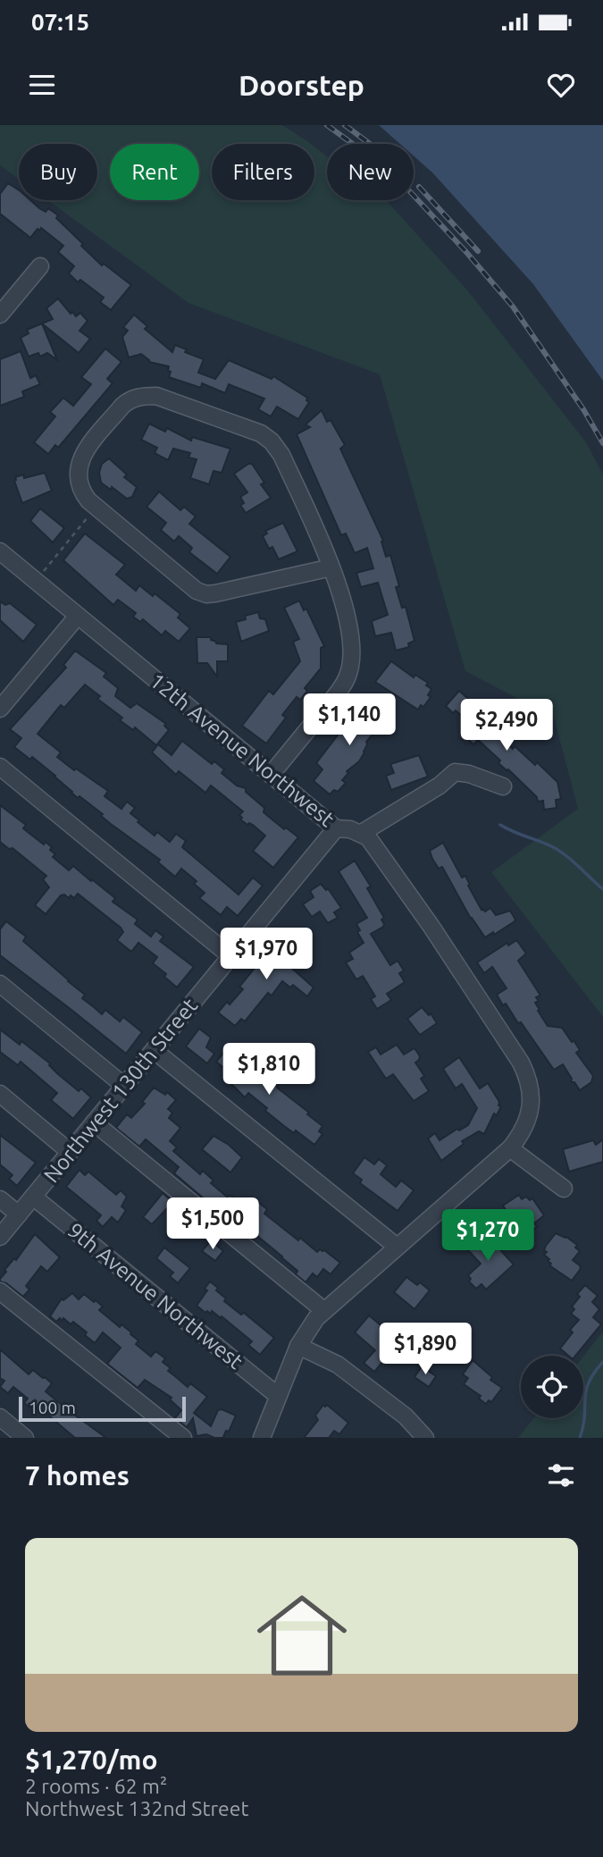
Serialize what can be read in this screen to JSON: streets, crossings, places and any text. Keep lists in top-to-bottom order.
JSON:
{
  "streets": {
    "street": ["12th Avenue Northwest", "Northwest 130th Street", "9th Avenue Northwest"]
  },
  "crossings": [
    ["12th Avenue Northwest", "Northwest 130th Street"],
    ["Northwest 130th Street", "9th Avenue Northwest"]
  ],
  "scale_bar": "100 m",
  "page": {
    "status": "07:15",
    "header": "Doorstep",
    "chip": [
      "Buy",
      "Rent",
      "Filters",
      "New"
    ],
    "price": [
      "$1,140",
      "$2,490",
      "$1,970",
      "$1,810",
      "$1,500",
      "$1,270",
      "$1,890"
    ],
    "scale": "100 m",
    "heading": "7 homes",
    "list": [
      {
        "name": "$1,270/mo",
        "note": "2 rooms · 62 m² · Northwest 132nd Street"
      }
    ]
  }
}
